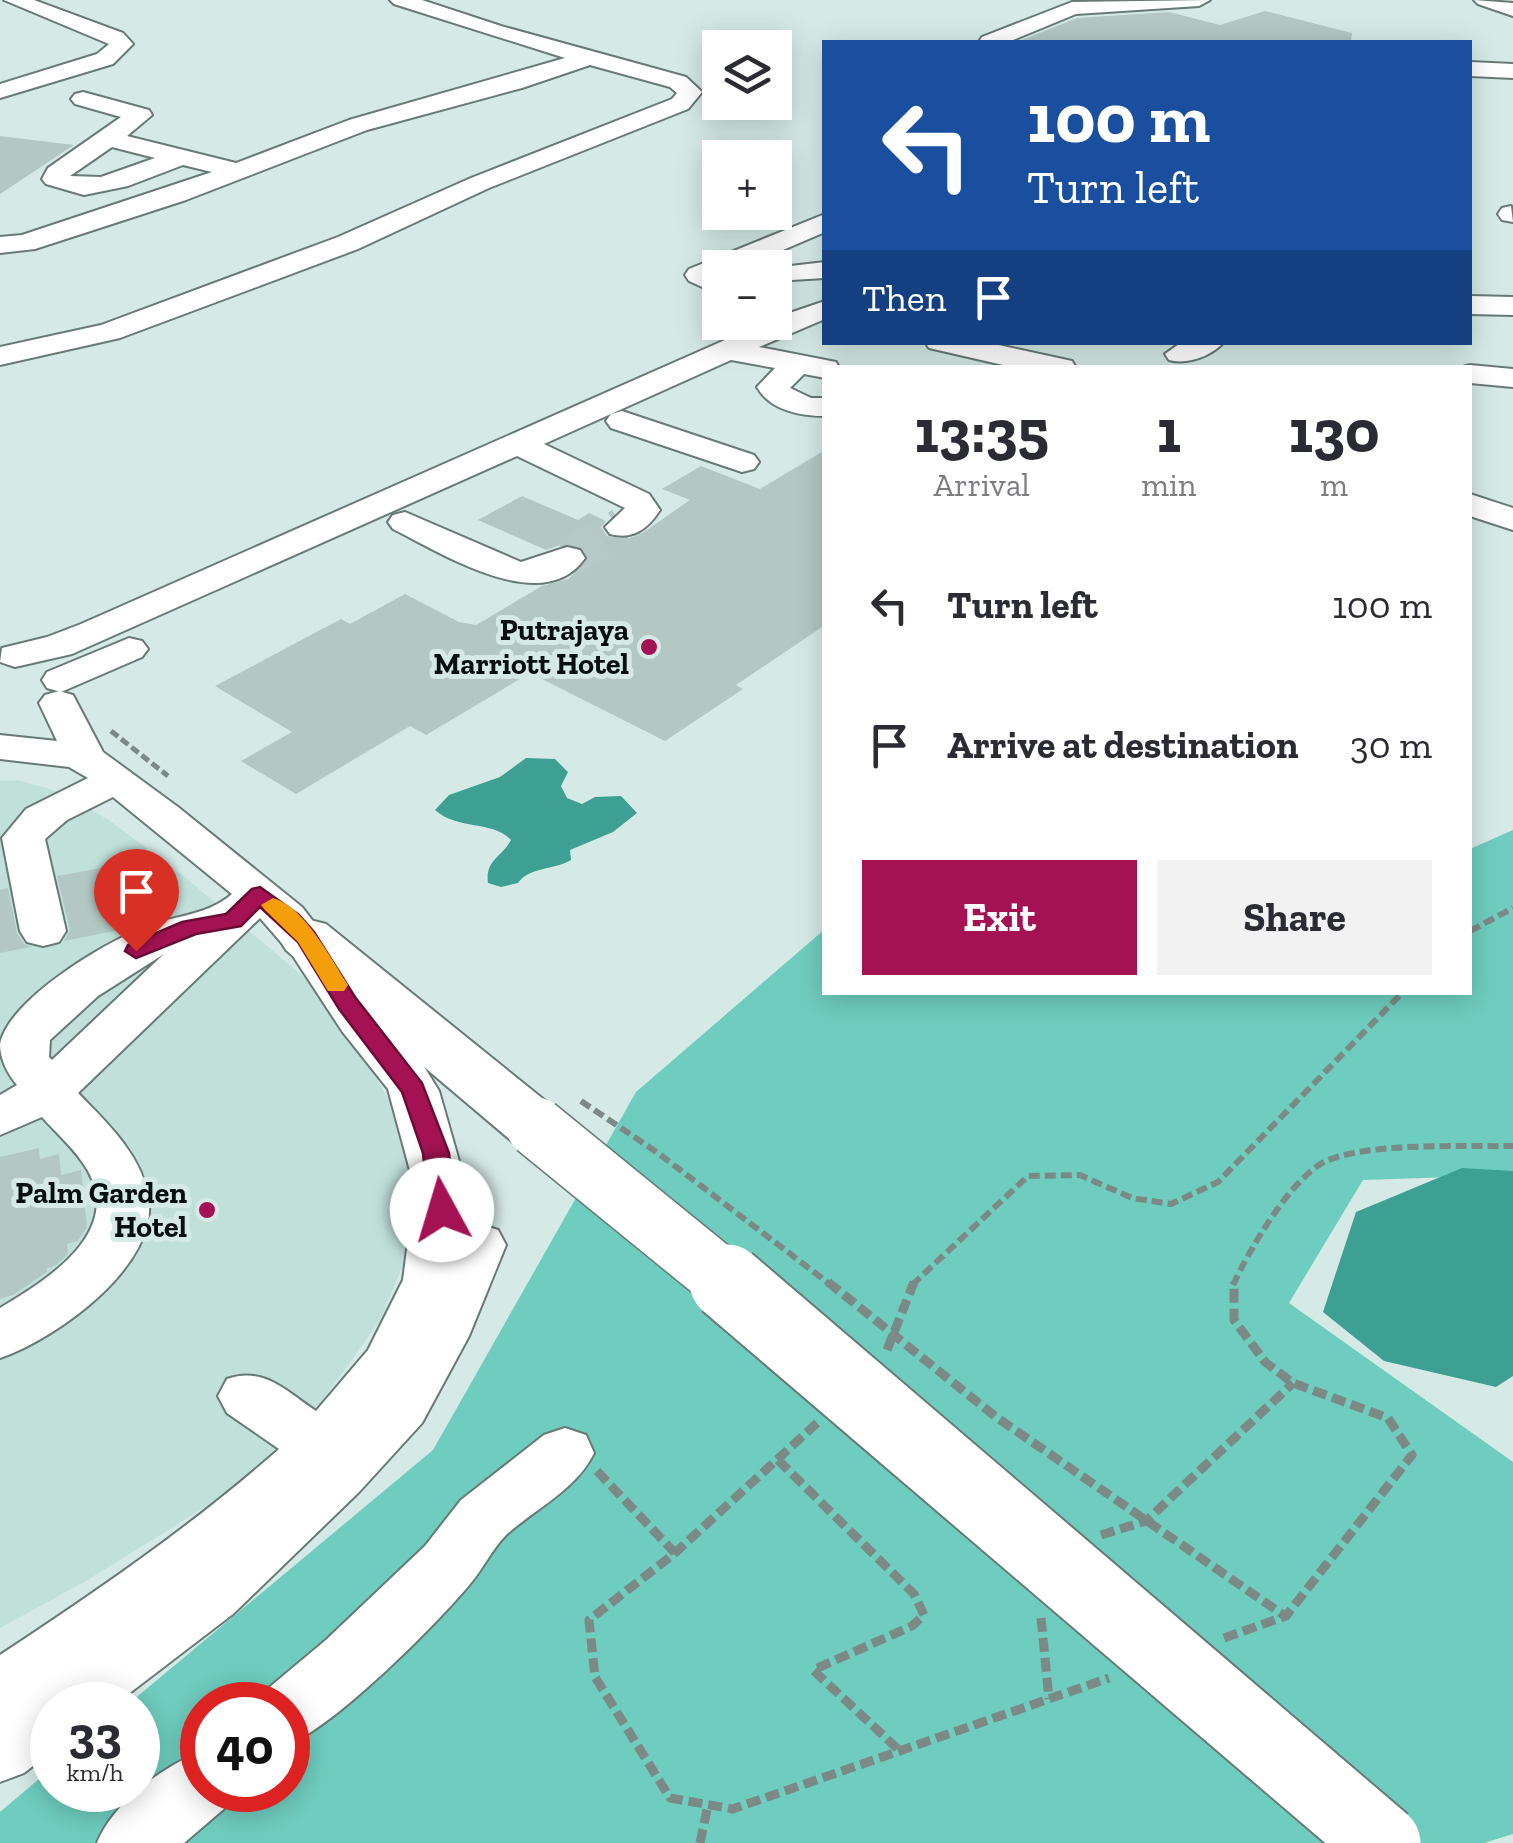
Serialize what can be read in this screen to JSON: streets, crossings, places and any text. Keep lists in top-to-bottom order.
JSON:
{
  "places": ["Putrajaya Marriott Hotel", "Palm Garden Hotel"],
  "page": {
    "map_buttons": ["+", "−"],
    "turn": ["100 m", "Turn left"],
    "then": "Then",
    "eta": [
      "13:35",
      "Arrival",
      "1",
      "min",
      "130",
      "m"
    ],
    "list": [
      {
        "name": "Turn left",
        "value": "100 m"
      },
      {
        "name": "Arrive at destination",
        "value": "30 m"
      }
    ],
    "buttons": ["Exit", "Share"],
    "speed": "33 km/h",
    "limit": "40"
  }
}
